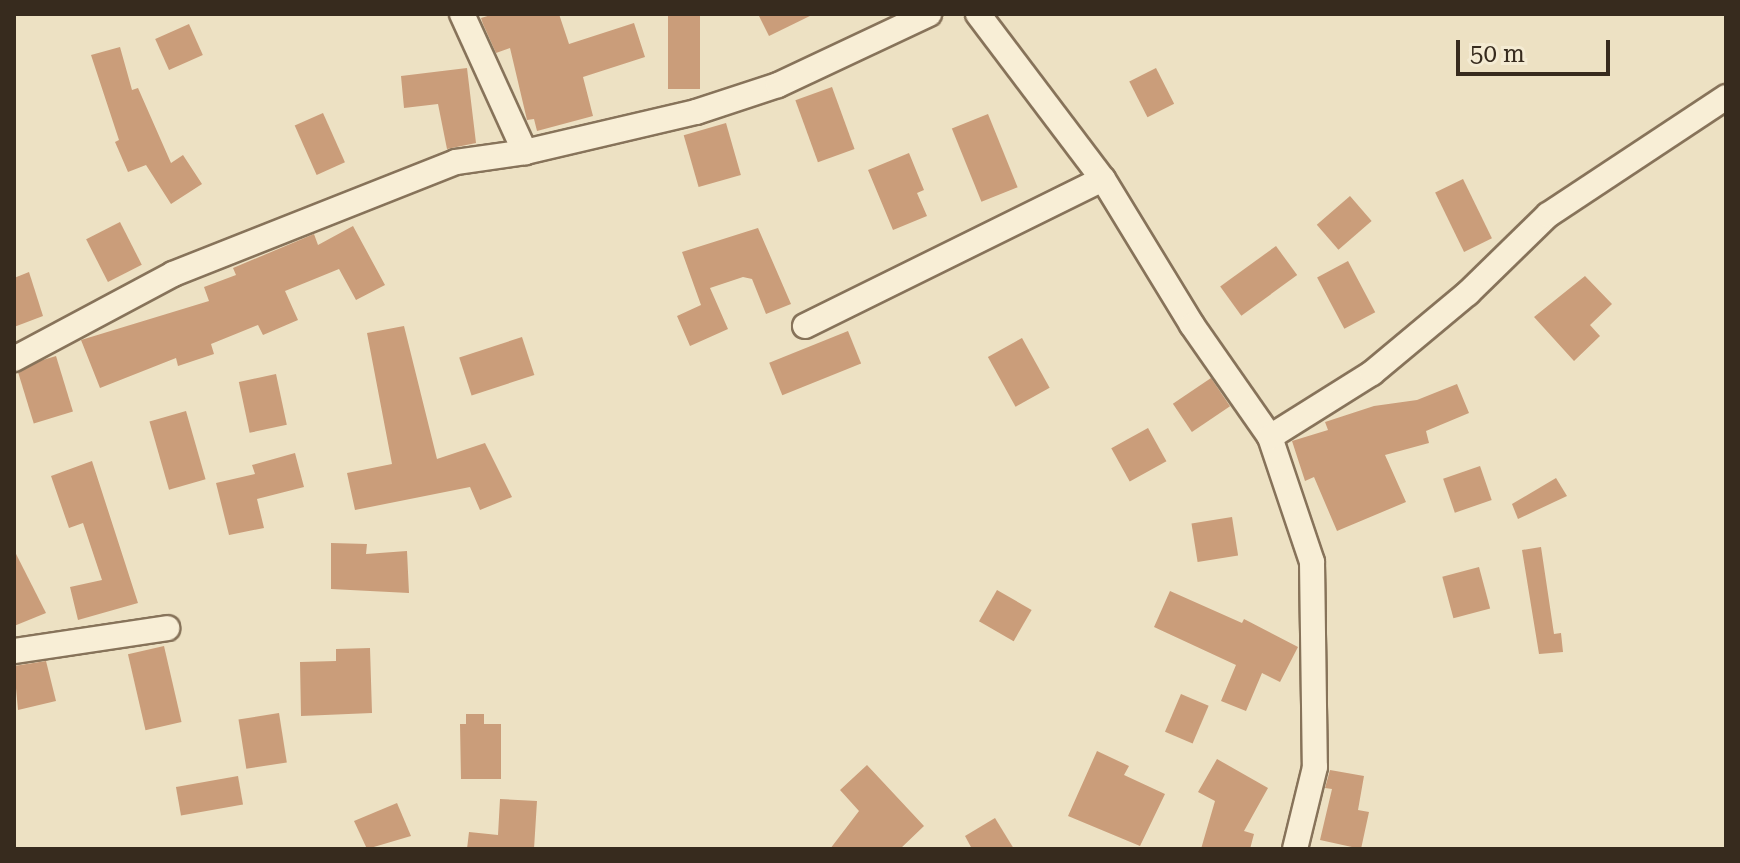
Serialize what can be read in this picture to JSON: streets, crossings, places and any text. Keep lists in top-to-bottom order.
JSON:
{
  "scale_bar": "50 m"
}
